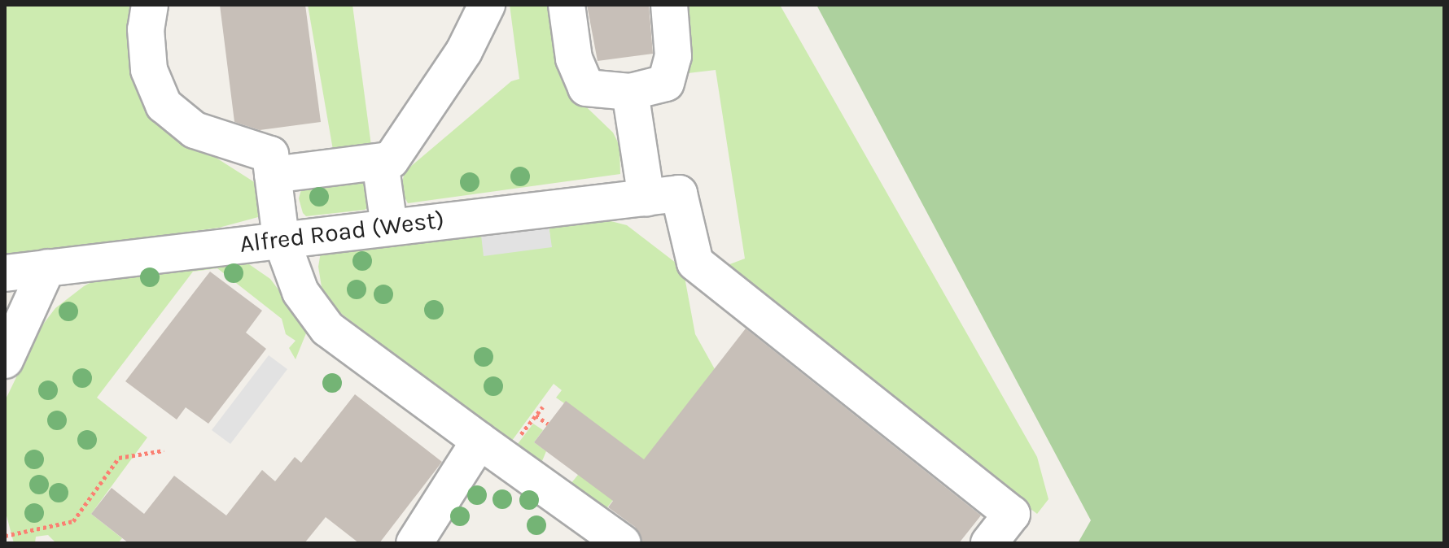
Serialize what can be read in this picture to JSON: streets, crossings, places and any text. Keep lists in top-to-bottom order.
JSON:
{
  "streets": {
    "lane": ["Alfred Road (West)"]
  }
}
